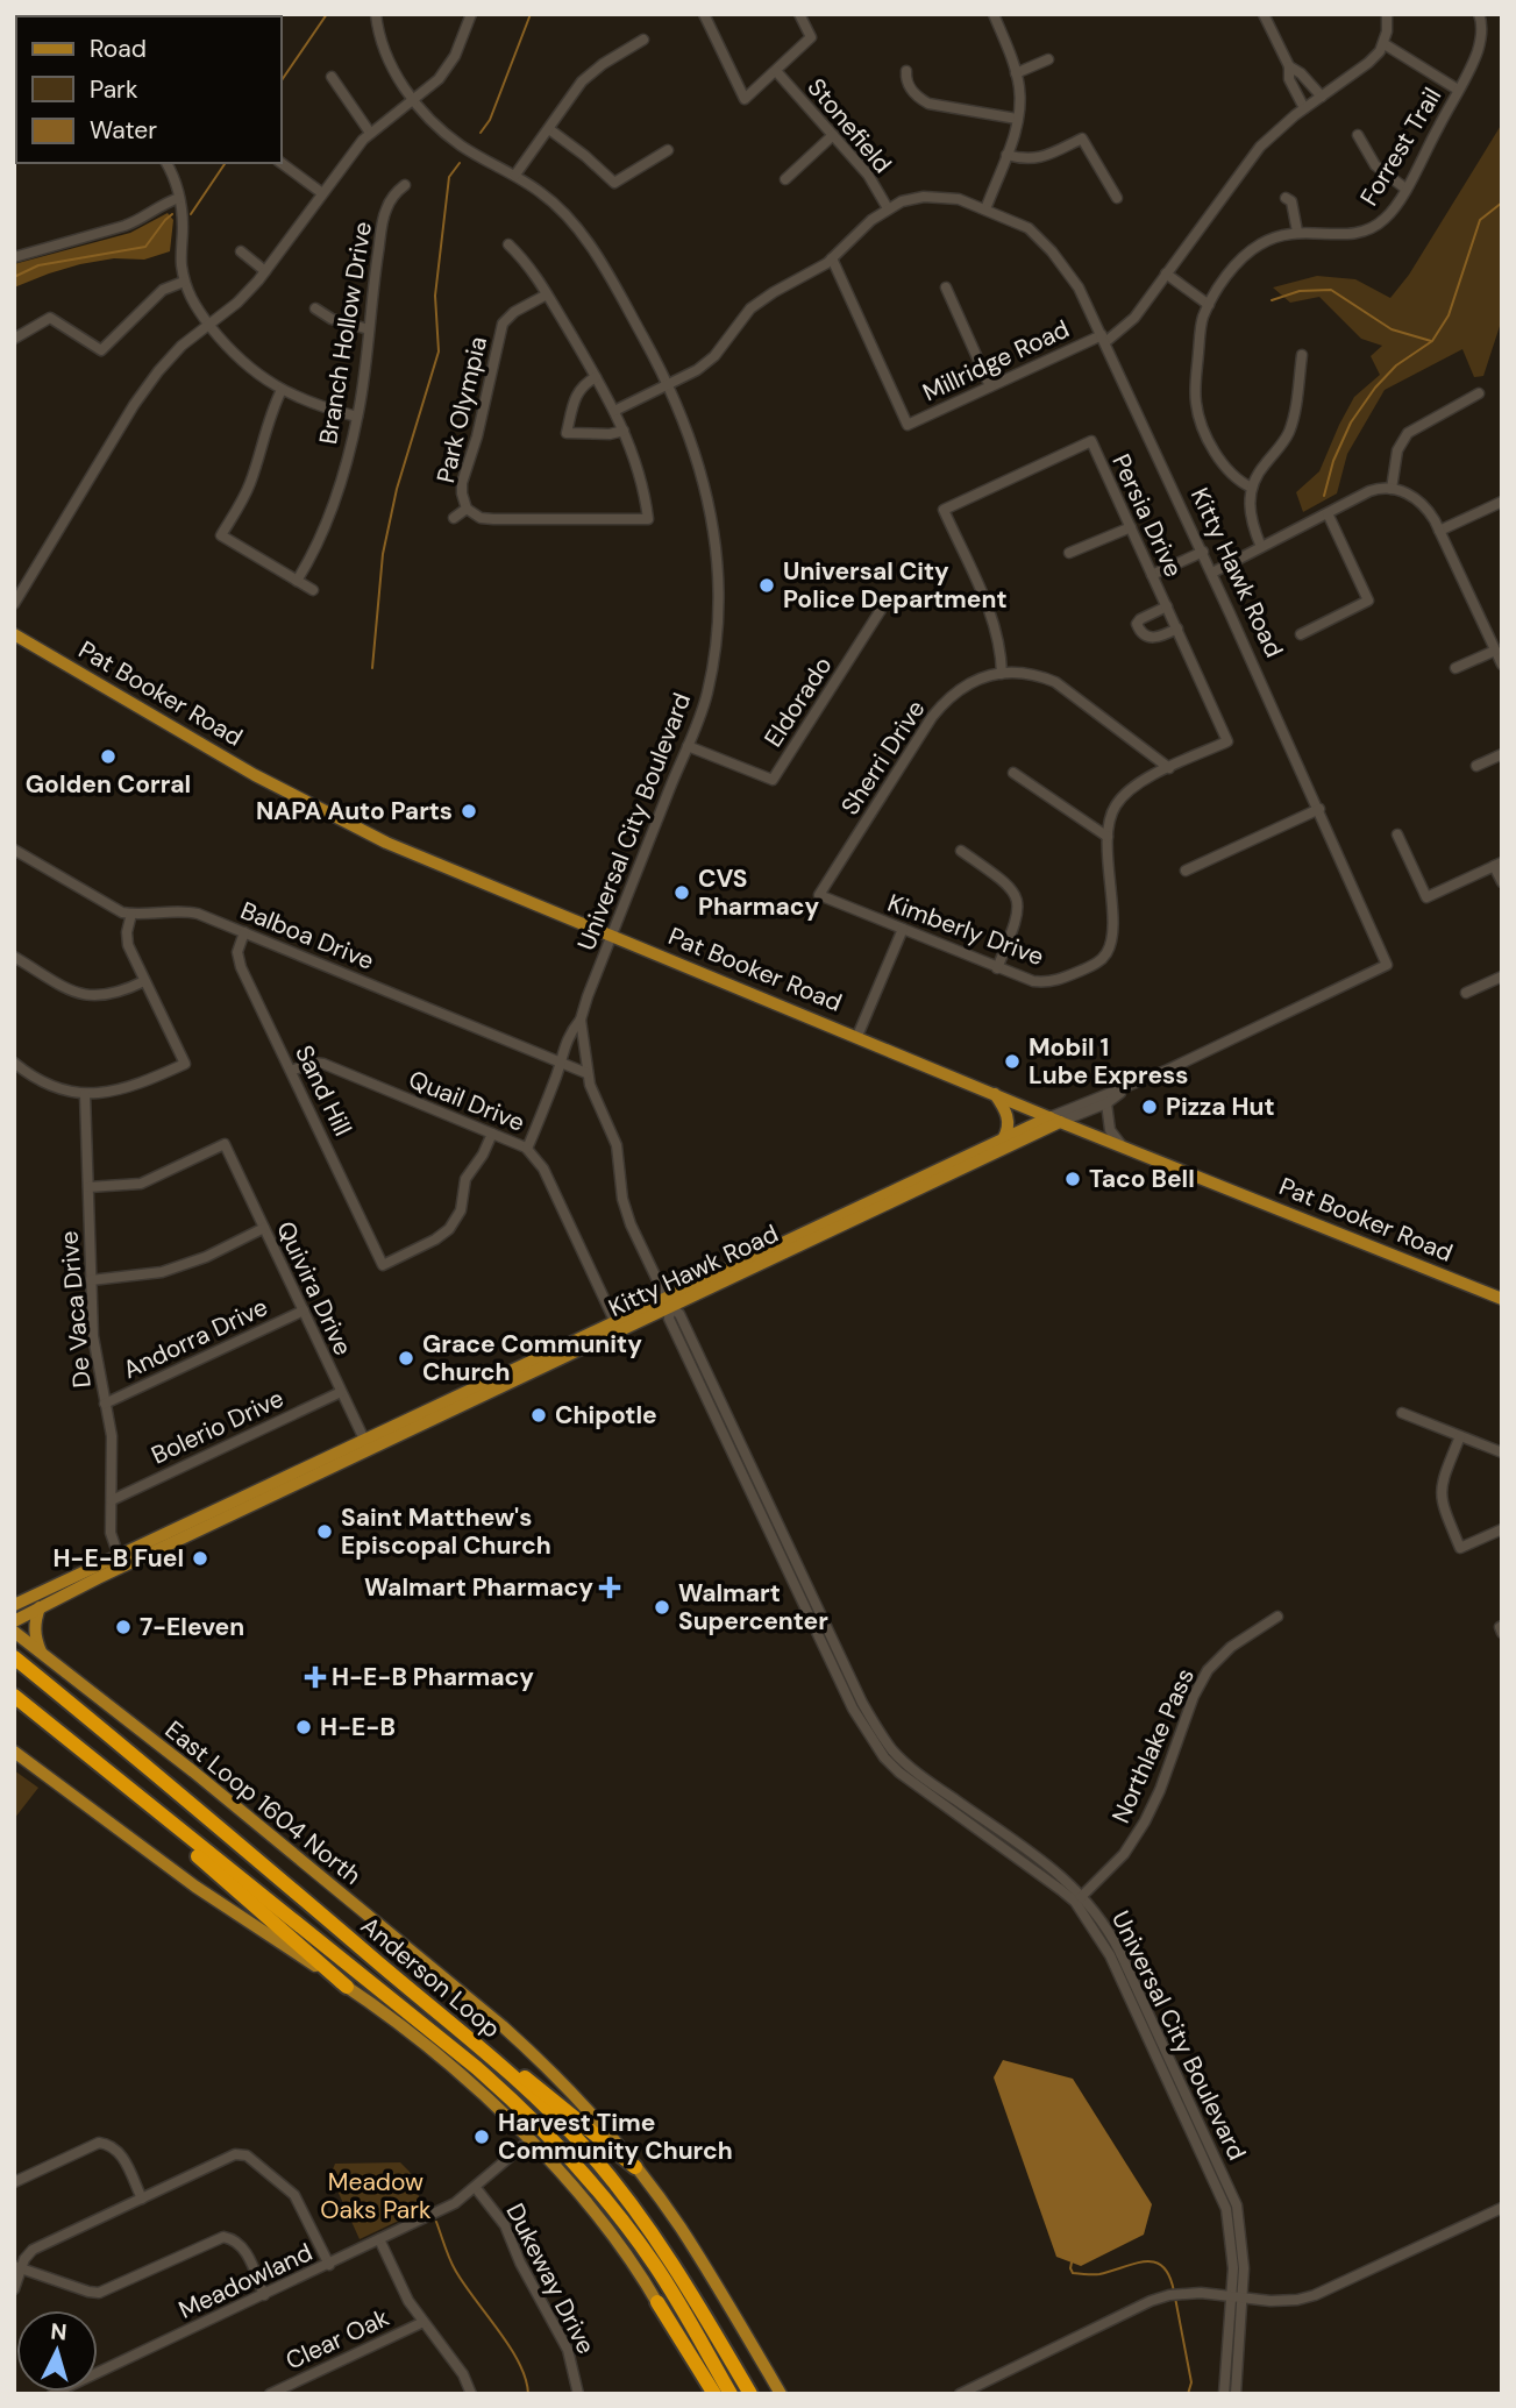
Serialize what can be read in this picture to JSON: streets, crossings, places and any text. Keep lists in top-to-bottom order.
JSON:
{
  "streets": {
    "highway": ["Anderson Loop"],
    "main road": ["Kitty Hawk Road", "Pat Booker Road", "East Loop 1604 North"],
    "street": [
      "Stonefield",
      "Forrest Trail",
      "Branch Hollow Drive",
      "Millridge Road",
      "Park Olympia",
      "Persia Drive",
      "Eldorado",
      "Sherri Drive",
      "Universal City Boulevard",
      "Kimberly Drive",
      "Balboa Drive",
      "Sand Hill",
      "Quail Drive",
      "Quivira Drive",
      "De Vaca Drive",
      "Andorra Drive",
      "Bolerio Drive",
      "Northlake Pass",
      "Dukeway Drive",
      "Meadowland",
      "Clear Oak"
    ]
  },
  "crossings": [
    ["Stonefield", "Kitty Hawk Road"],
    ["Millridge Road", "Kitty Hawk Road"],
    ["Persia Drive", "Sherri Drive"],
    ["Persia Drive", "Kimberly Drive"],
    ["Kitty Hawk Road", "Pat Booker Road"],
    ["Kitty Hawk Road", "Universal City Boulevard"],
    ["Kitty Hawk Road", "Quail Drive"],
    ["Kitty Hawk Road", "Quivira Drive"],
    ["Kitty Hawk Road", "De Vaca Drive"],
    ["Pat Booker Road", "Universal City Boulevard"],
    ["Eldorado", "Universal City Boulevard"],
    ["Sherri Drive", "Kimberly Drive"],
    ["Universal City Boulevard", "Balboa Drive"],
    ["Universal City Boulevard", "Northlake Pass"],
    ["Balboa Drive", "Sand Hill"],
    ["Sand Hill", "Quail Drive"],
    ["Quivira Drive", "De Vaca Drive"],
    ["Quivira Drive", "Andorra Drive"],
    ["Quivira Drive", "Bolerio Drive"],
    ["De Vaca Drive", "Andorra Drive"],
    ["De Vaca Drive", "Bolerio Drive"],
    ["Dukeway Drive", "Meadowland"]
  ],
  "parks": ["Meadow Oaks Park"],
  "places": {
    "other": [
      "Universal City Police Department",
      "Golden Corral",
      "NAPA Auto Parts",
      "CVS Pharmacy",
      "Mobil 1 Lube Express",
      "Pizza Hut",
      "Taco Bell",
      "Grace Community Church",
      "Chipotle",
      "Saint Matthew's Episcopal Church",
      "H-E-B Fuel",
      "Walmart Supercenter",
      "7-Eleven",
      "H-E-B",
      "Harvest Time Community Church"
    ],
    "health": ["Walmart Pharmacy", "H-E-B Pharmacy"]
  },
  "legend": ["Road", "Park", "Water"],
  "north": "top"
}
